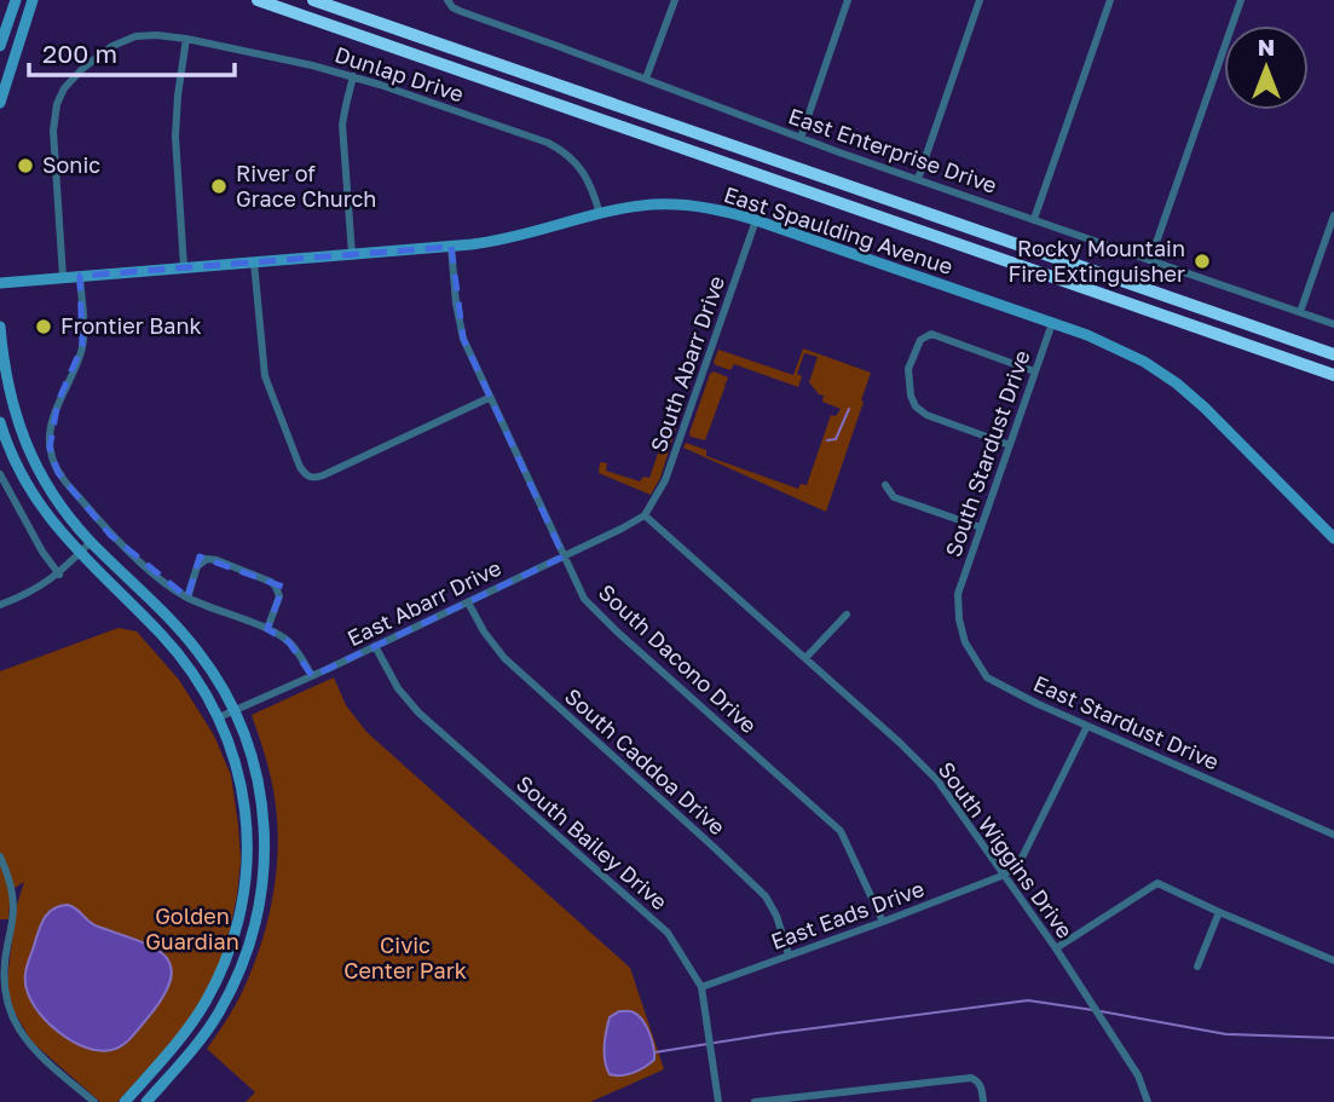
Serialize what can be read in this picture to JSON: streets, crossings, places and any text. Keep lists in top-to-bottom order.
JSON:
{
  "streets": {
    "main road": ["East Spaulding Avenue"],
    "street": [
      "Dunlap Drive",
      "East Enterprise Drive",
      "South Abarr Drive",
      "South Stardust Drive",
      "East Abarr Drive",
      "South Dacono Drive",
      "East Stardust Drive",
      "South Caddoa Drive",
      "South Bailey Drive",
      "South Wiggins Drive",
      "East Eads Drive"
    ]
  },
  "crossings": [
    ["Dunlap Drive", "East Spaulding Avenue"],
    ["East Spaulding Avenue", "South Abarr Drive"],
    ["East Spaulding Avenue", "South Stardust Drive"],
    ["East Spaulding Avenue", "South Dacono Drive"],
    ["South Abarr Drive", "East Abarr Drive"],
    ["South Abarr Drive", "South Wiggins Drive"],
    ["South Stardust Drive", "East Stardust Drive"],
    ["East Abarr Drive", "South Dacono Drive"],
    ["East Abarr Drive", "South Caddoa Drive"],
    ["East Abarr Drive", "South Bailey Drive"],
    ["East Abarr Drive", "South Wiggins Drive"],
    ["South Dacono Drive", "East Eads Drive"],
    ["South Caddoa Drive", "East Eads Drive"],
    ["South Bailey Drive", "East Eads Drive"],
    ["South Wiggins Drive", "East Eads Drive"]
  ],
  "parks": ["Golden Guardian", "Civic Center Park"],
  "places": [
    "Sonic",
    "River of Grace Church",
    "Rocky Mountain Fire Extinguisher",
    "Frontier Bank"
  ],
  "scale_bar": "200 m",
  "north": "top"
}
